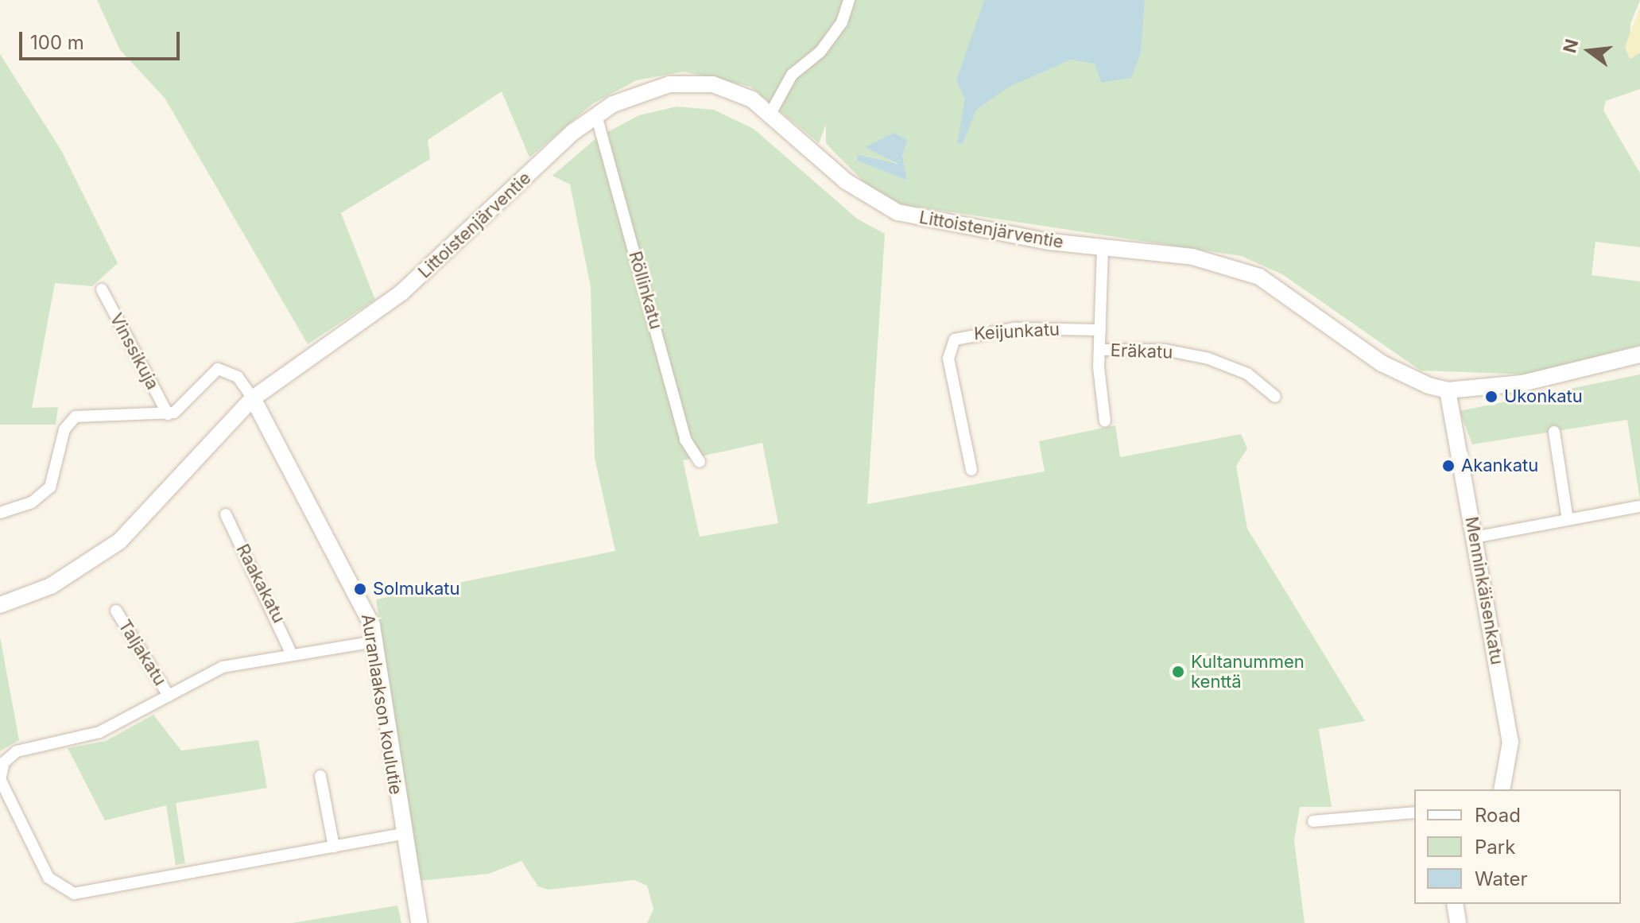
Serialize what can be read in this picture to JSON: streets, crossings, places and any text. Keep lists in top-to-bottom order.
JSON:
{
  "streets": {
    "street": [
      "Littoistenjärventie",
      "Röllinkatu",
      "Keijunkatu",
      "Vinssikuja",
      "Eräkatu",
      "Raakakatu",
      "Menninkäisenkatu",
      "Taljakatu",
      "Auranlaakson koulutie"
    ]
  },
  "crossings": [
    ["Littoistenjärventie", "Röllinkatu"],
    ["Littoistenjärventie", "Eräkatu"],
    ["Littoistenjärventie", "Menninkäisenkatu"],
    ["Littoistenjärventie", "Auranlaakson koulutie"],
    ["Keijunkatu", "Eräkatu"]
  ],
  "places": [
    "Ukonkatu",
    "Akankatu",
    "Solmukatu",
    "Kultanummen kenttä"
  ],
  "legend": ["Road", "Park", "Water"],
  "scale_bar": "100 m",
  "north": "left"
}
